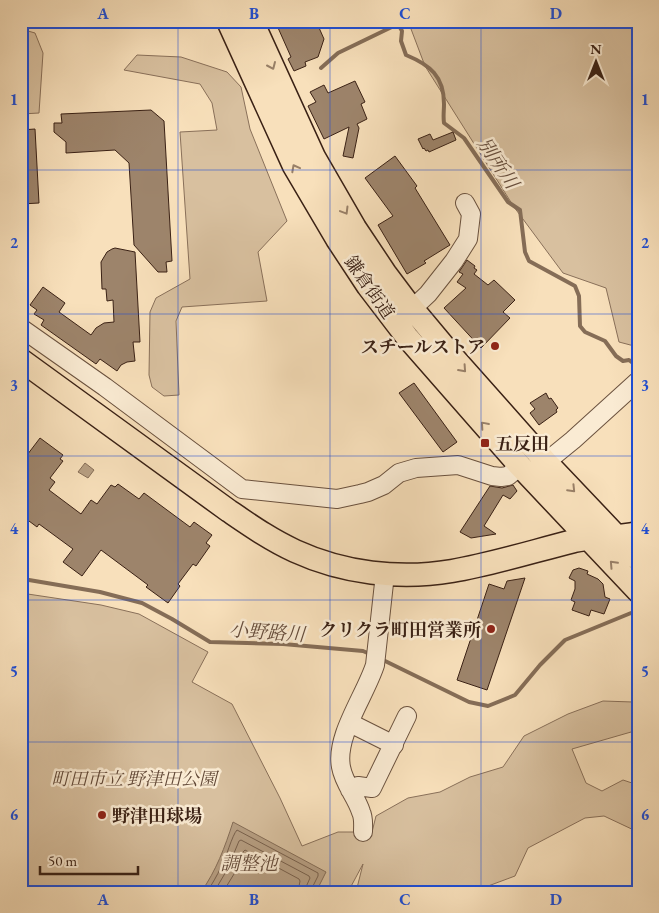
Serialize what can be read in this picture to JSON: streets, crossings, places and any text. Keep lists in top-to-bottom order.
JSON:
{
  "streets": {
    "main road": ["鎌倉街道"]
  },
  "water": ["別所川", "小野路川", "調整池"],
  "parks": ["町田市立 野津田公園"],
  "places": {
    "other": ["スチールストア", "クリクラ町田営業所", "野津田球場"],
    "transit": ["五反田"]
  },
  "scale_bar": "50 m",
  "north": "top",
  "grid": {
    "columns": [
      "A",
      "B",
      "C",
      "D"
    ],
    "rows": [
      "1",
      "2",
      "3",
      "4",
      "5",
      "6"
    ]
  }
}
